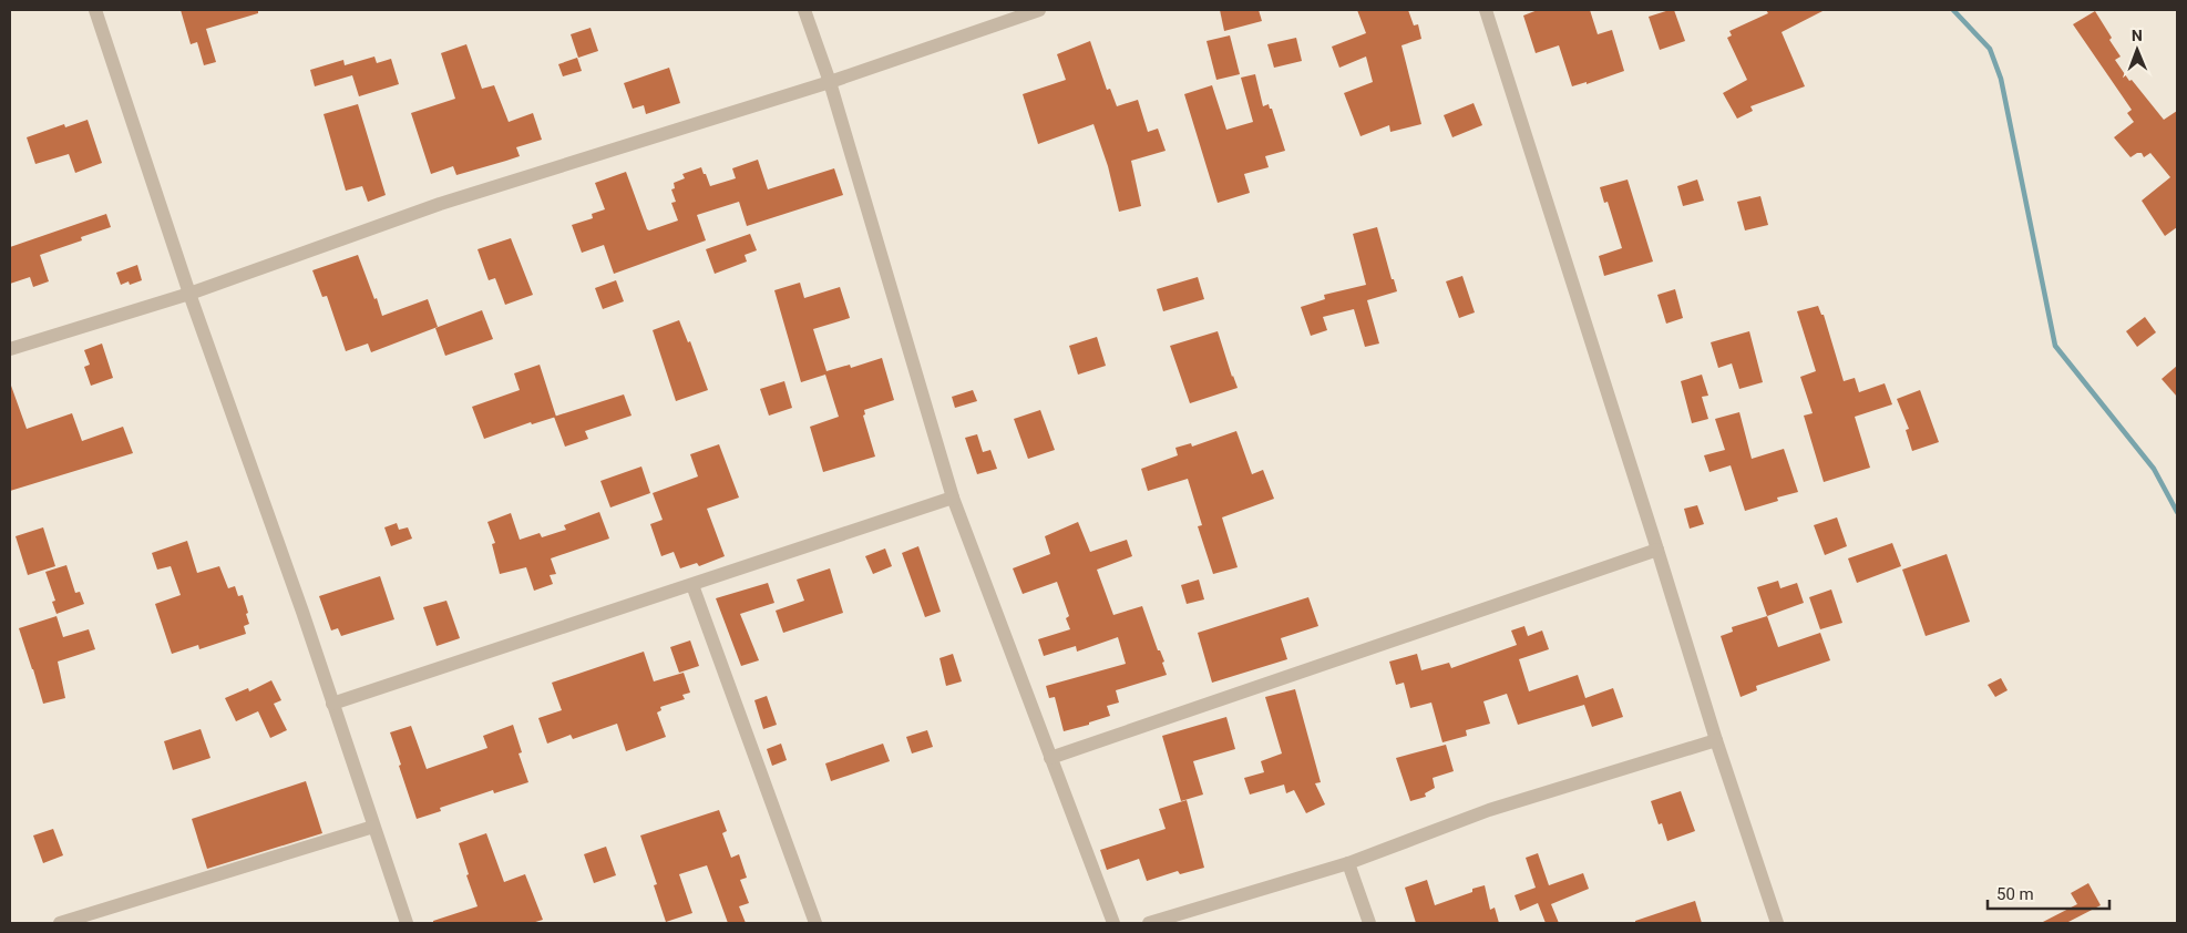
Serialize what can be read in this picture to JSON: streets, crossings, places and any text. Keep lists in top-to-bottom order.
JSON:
{
  "scale_bar": "50 m",
  "north": "top"
}
